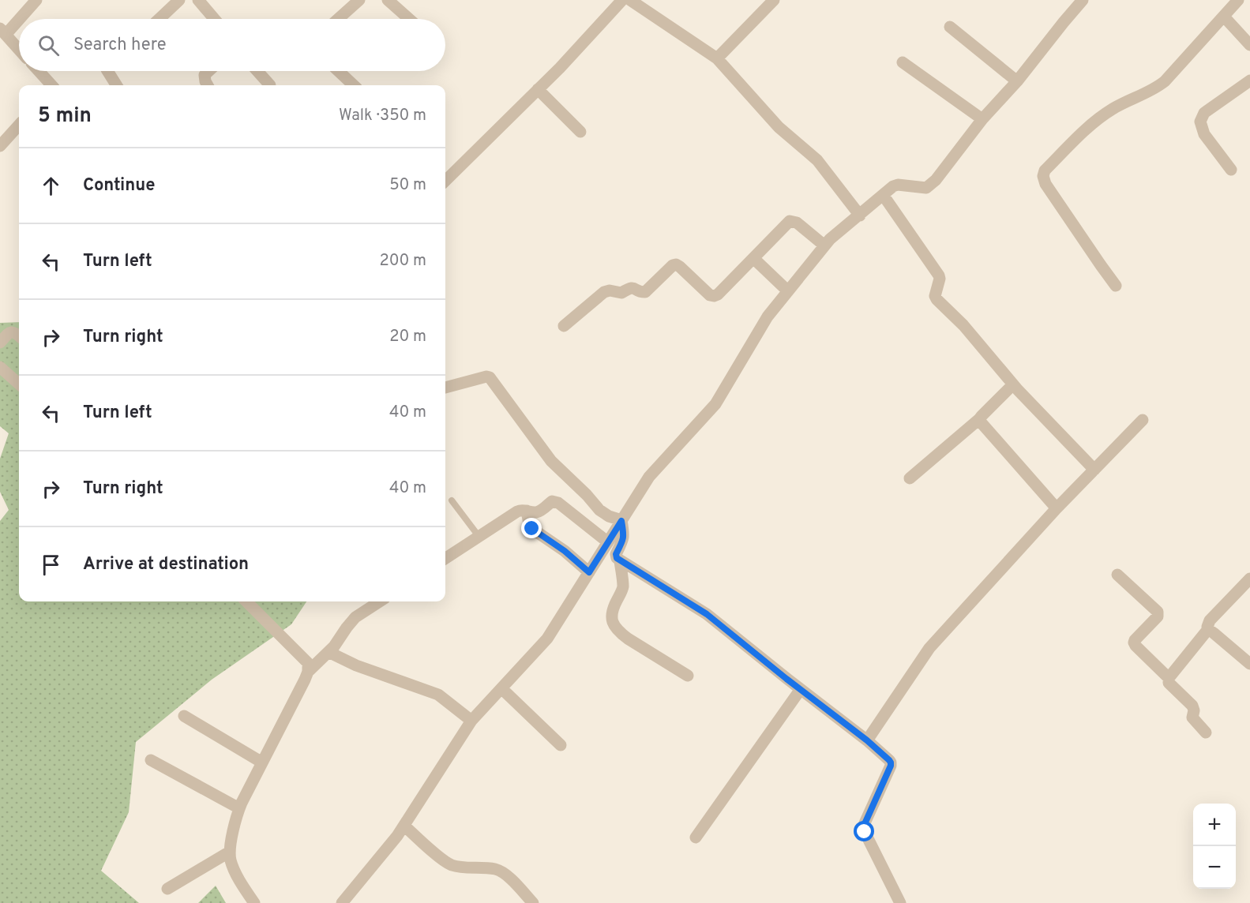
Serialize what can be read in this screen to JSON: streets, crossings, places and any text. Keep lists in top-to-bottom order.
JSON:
{
  "page": {
    "search": "Search here",
    "heading": ["5 min", "Walk · 350 m"],
    "list": [
      ["Continue", "50 m"],
      ["Turn left", "200 m"],
      ["Turn right", "20 m"],
      ["Turn left", "40 m"],
      ["Turn right", "40 m"],
      "Arrive at destination"
    ],
    "map_buttons": ["+", "−"]
  }
}
